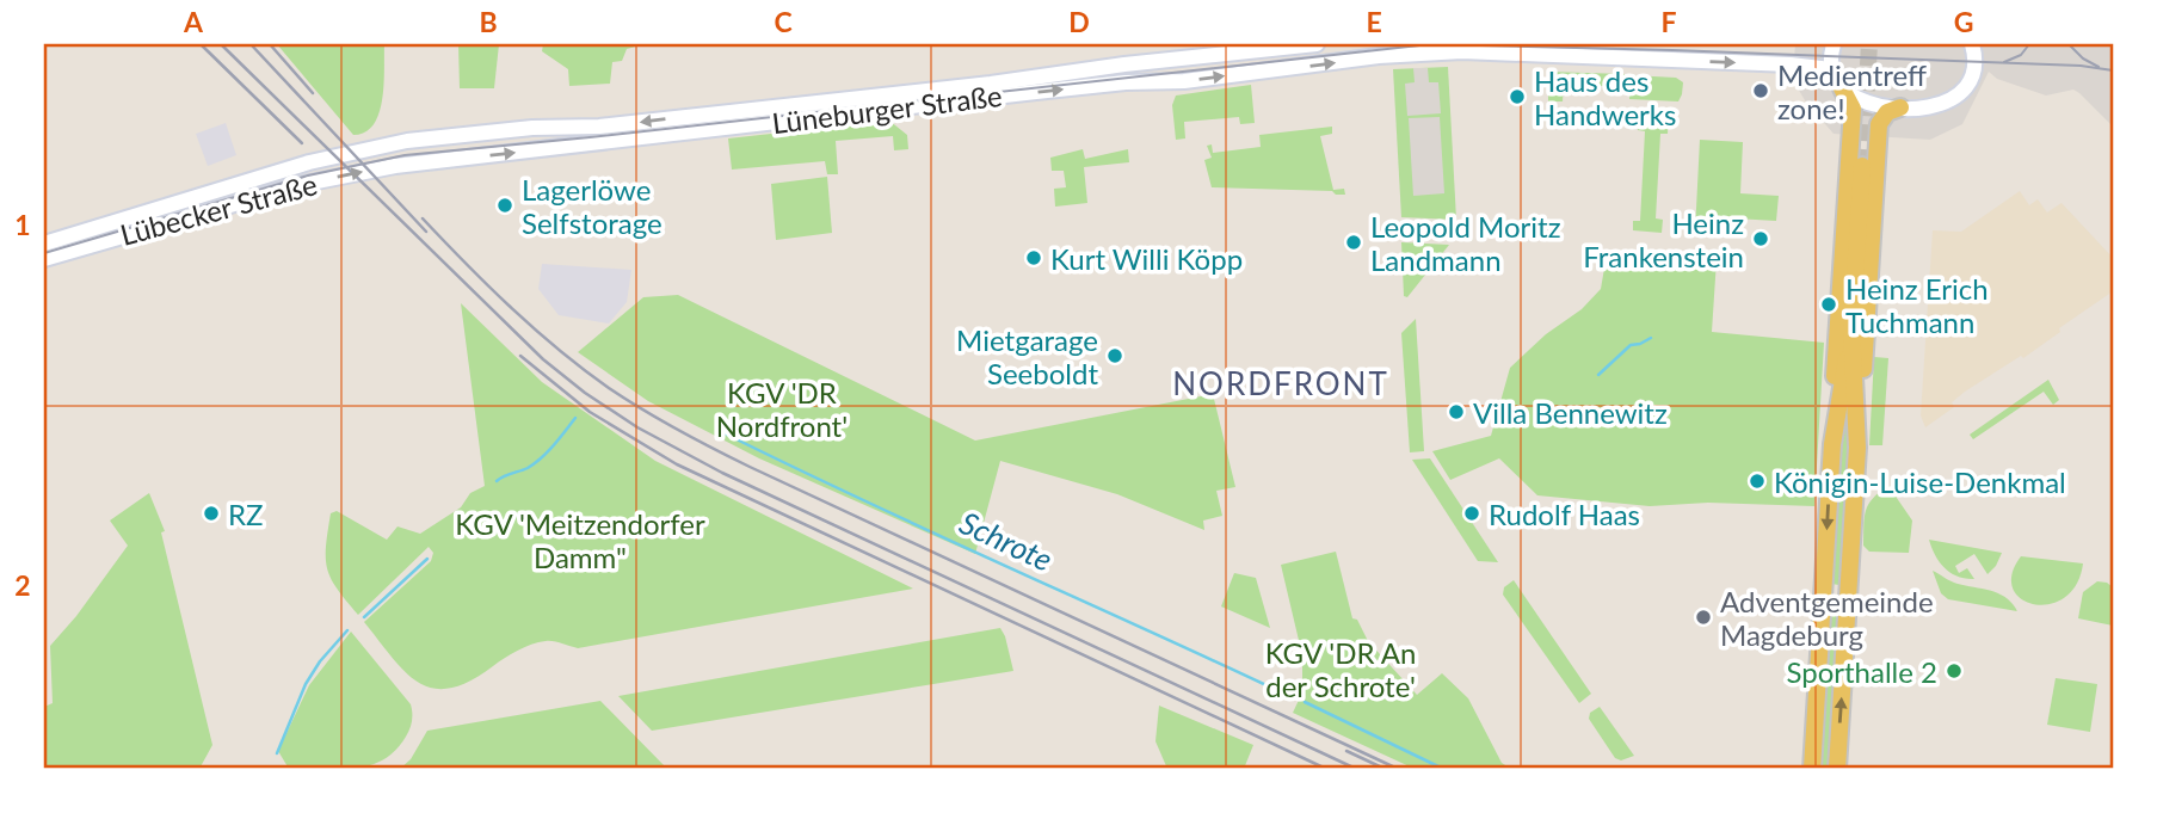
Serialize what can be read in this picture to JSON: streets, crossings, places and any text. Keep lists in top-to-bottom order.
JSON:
{
  "streets": {
    "main road": ["Lüneburger Straße", "Lübecker Straße"]
  },
  "crossings": [
    ["Lüneburger Straße", "Lübecker Straße"]
  ],
  "districts": ["NORDFRONT"],
  "water": ["Schrote"],
  "parks": ["KGV 'DR Nordfront'", "KGV 'Meitzendorfer Damm\"", "KGV 'DR An der Schrote'"],
  "places": [
    "Medientreff zone!",
    "Haus des Handwerks",
    "Lagerlöwe Selfstorage",
    "Heinz Frankenstein",
    "Leopold Moritz Landmann",
    "Kurt Willi Köpp",
    "Heinz Erich Tuchmann",
    "Mietgarage Seeboldt",
    "Villa Bennewitz",
    "Königin-Luise-Denkmal",
    "RZ",
    "Rudolf Haas",
    "Adventgemeinde Magdeburg",
    "Sporthalle 2"
  ],
  "grid": {
    "columns": [
      "A",
      "B",
      "C",
      "D",
      "E",
      "F",
      "G"
    ],
    "rows": ["1", "2"]
  }
}
